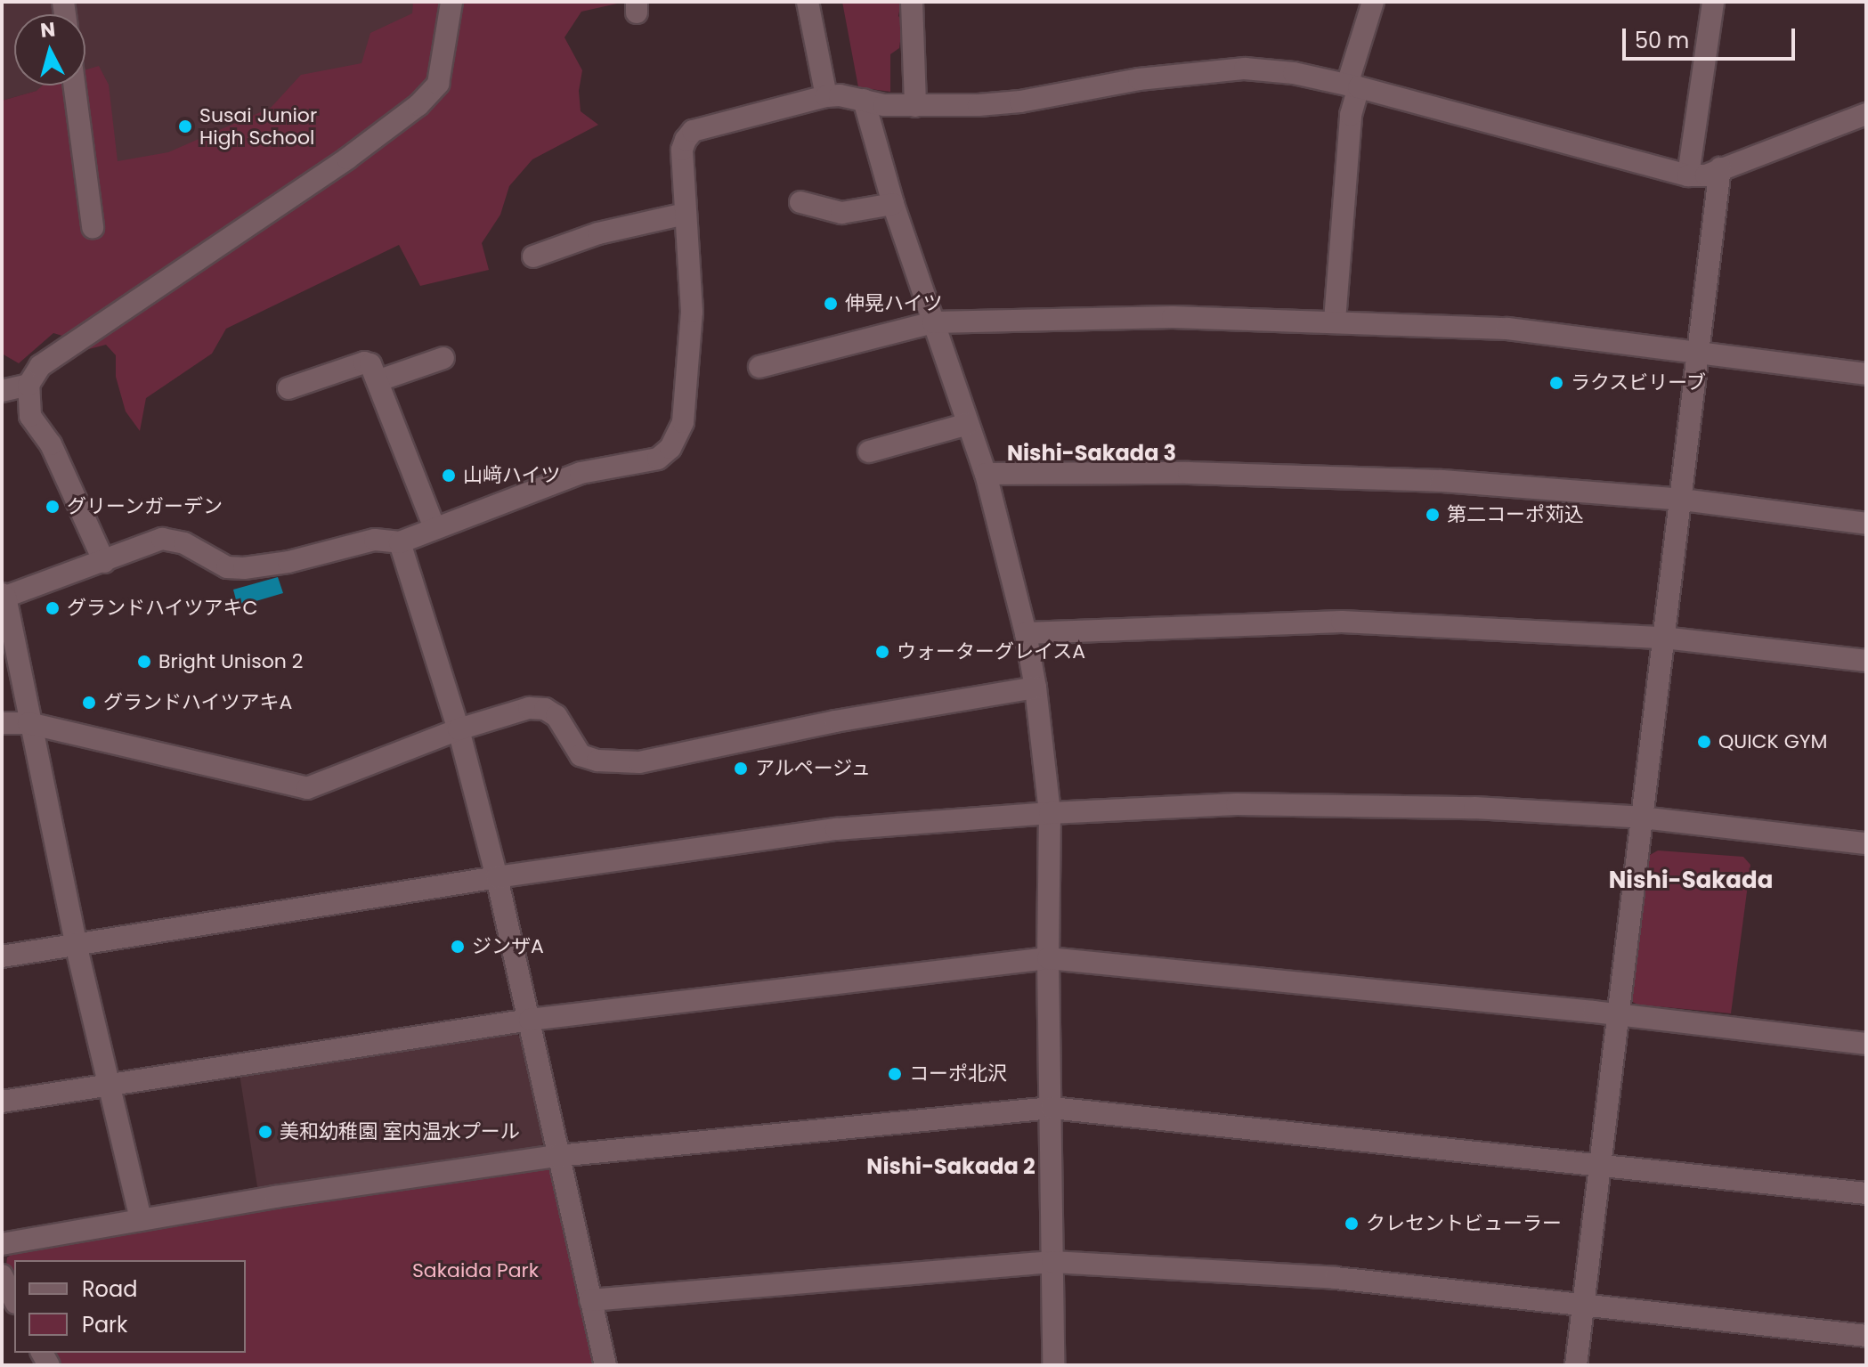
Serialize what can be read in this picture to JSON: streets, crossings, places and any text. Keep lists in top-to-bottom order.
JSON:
{
  "districts": ["Nishi-Sakada 3", "Nishi-Sakada", "Nishi-Sakada 2"],
  "parks": ["Sakaida Park"],
  "places": [
    "Susai Junior High School",
    "伸晃ハイツ",
    "ラクスビリーブ",
    "山﨑ハイツ",
    "グリーンガーデン",
    "第二コーポ苅込",
    "グランドハイツアキC",
    "ウォーターグレイスA",
    "Bright Unison 2",
    "グランドハイツアキA",
    "QUICK GYM",
    "アルページュ",
    "ジンザA",
    "コーポ北沢",
    "美和幼稚園 室内温水プール",
    "クレセントビューラー"
  ],
  "legend": ["Road", "Park"],
  "scale_bar": "50 m",
  "north": "top"
}
